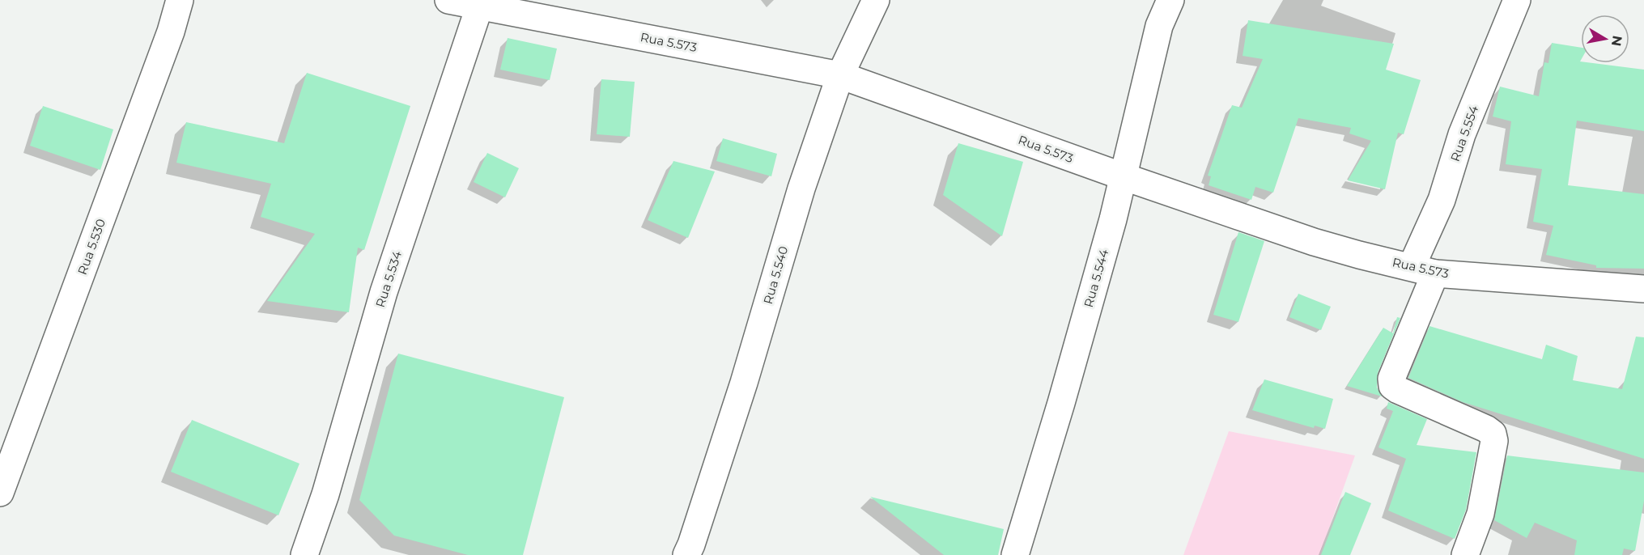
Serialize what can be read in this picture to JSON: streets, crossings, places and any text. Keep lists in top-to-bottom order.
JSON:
{
  "streets": {
    "street": [
      "Rua 5.573",
      "Rua 5.554",
      "Rua 5.530",
      "Rua 5.540",
      "Rua 5.544",
      "Rua 5.534"
    ]
  },
  "crossings": [
    ["Rua 5.573", "Rua 5.554"],
    ["Rua 5.573", "Rua 5.540"],
    ["Rua 5.573", "Rua 5.544"],
    ["Rua 5.573", "Rua 5.534"]
  ],
  "north": "right"
}
